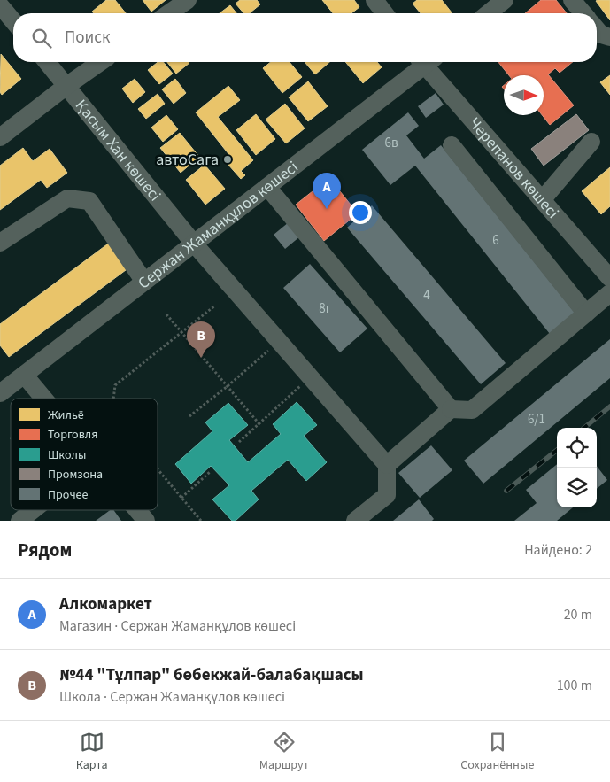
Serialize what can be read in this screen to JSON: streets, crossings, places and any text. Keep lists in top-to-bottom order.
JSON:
{
  "streets": {
    "street": ["Қасым Хан көшесі", "Черепанов көшесі", "Сержан Жаманқұлов көшесі"]
  },
  "crossings": [
    ["Қасым Хан көшесі", "Сержан Жаманқұлов көшесі"]
  ],
  "places": ["автоСага"],
  "house_numbers": [
    "6в",
    "6",
    "4",
    "8г",
    "6/1"
  ],
  "legend": [
    "Жильё",
    "Торговля",
    "Школы",
    "Промзона",
    "Прочее"
  ],
  "north": "right",
  "page": {
    "search": "Поиск",
    "pins": ["A", "B"],
    "heading": ["Рядом", "Найдено: 2"],
    "list": [
      {
        "mark": "A",
        "name": "Алкомаркет",
        "note": "Магазин · Сержан Жаманқұлов көшесі",
        "value": "20 m"
      },
      {
        "mark": "B",
        "name": "№44 \"Тұлпар\" бөбекжай-балабақшасы",
        "note": "Школа · Сержан Жаманқұлов көшесі",
        "value": "100 m"
      }
    ],
    "nav": ["Карта", "Маршрут", "Сохранённые"]
  }
}
